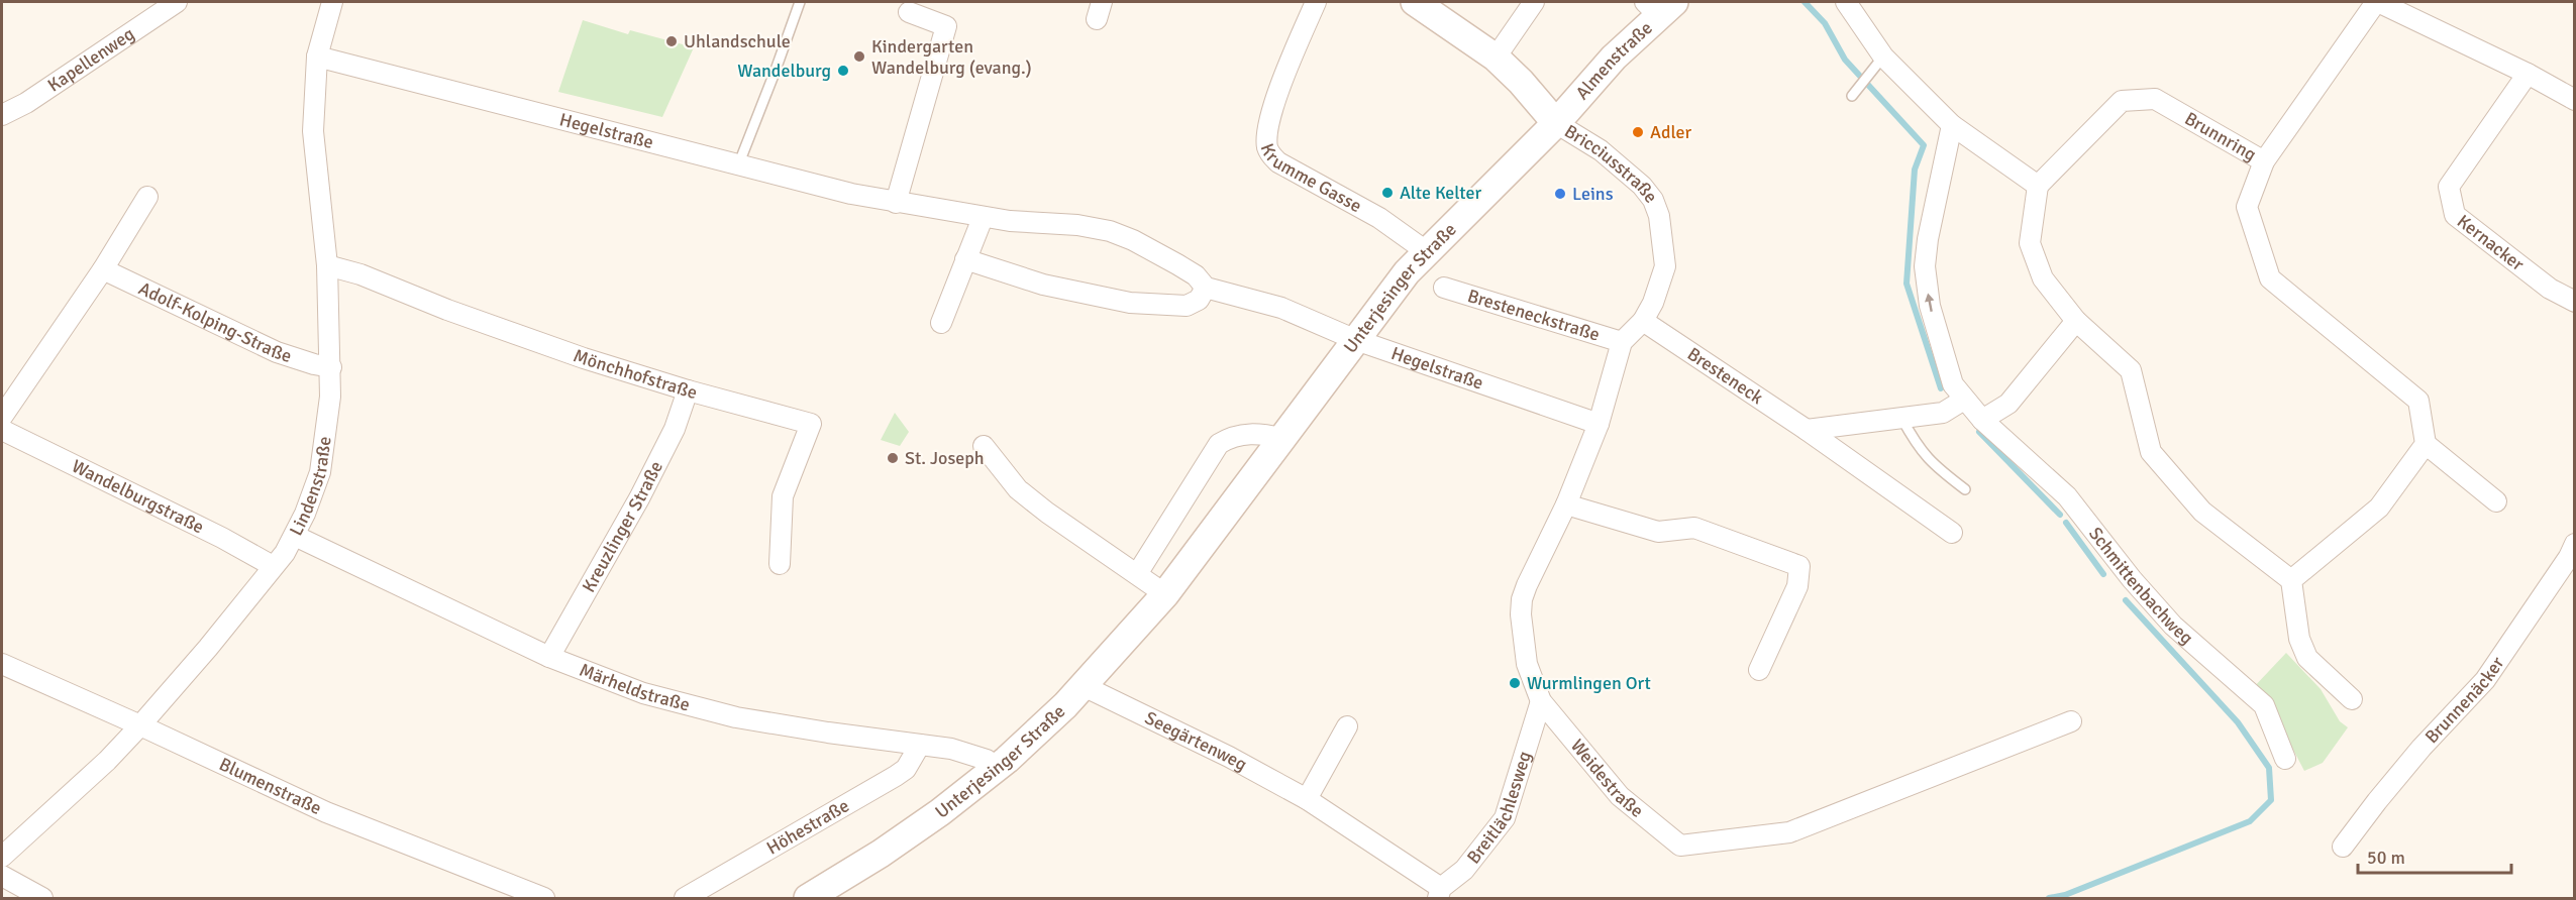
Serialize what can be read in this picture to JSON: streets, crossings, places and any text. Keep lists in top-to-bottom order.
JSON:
{
  "streets": {
    "main road": ["Almenstraße", "Bricciusstraße", "Unterjesinger Straße"],
    "street": [
      "Kapellenweg",
      "Hegelstraße",
      "Brunnring",
      "Krumme Gasse",
      "Kernacker",
      "Bresteneckstraße",
      "Adolf-Kolping-Straße",
      "Mönchhofstraße",
      "Bresteneck",
      "Lindenstraße",
      "Wandelburgstraße",
      "Kreuzlinger Straße",
      "Schmittenbachweg",
      "Märheldstraße",
      "Brunnenäcker",
      "Seegärtenweg",
      "Weidestraße",
      "Blumenstraße",
      "Breitlächlesweg",
      "Höhestraße"
    ]
  },
  "crossings": [
    ["Almenstraße", "Bricciusstraße"],
    ["Almenstraße", "Unterjesinger Straße"],
    ["Hegelstraße", "Unterjesinger Straße"],
    ["Hegelstraße", "Lindenstraße"],
    ["Hegelstraße", "Weidestraße"],
    ["Bricciusstraße", "Unterjesinger Straße"],
    ["Bricciusstraße", "Bresteneck"],
    ["Bricciusstraße", "Weidestraße"],
    ["Krumme Gasse", "Unterjesinger Straße"],
    ["Unterjesinger Straße", "Märheldstraße"],
    ["Unterjesinger Straße", "Seegärtenweg"],
    ["Bresteneckstraße", "Weidestraße"],
    ["Adolf-Kolping-Straße", "Lindenstraße"],
    ["Mönchhofstraße", "Lindenstraße"],
    ["Mönchhofstraße", "Kreuzlinger Straße"],
    ["Bresteneck", "Weidestraße"],
    ["Lindenstraße", "Wandelburgstraße"],
    ["Lindenstraße", "Märheldstraße"],
    ["Lindenstraße", "Blumenstraße"],
    ["Kreuzlinger Straße", "Märheldstraße"],
    ["Märheldstraße", "Höhestraße"],
    ["Seegärtenweg", "Breitlächlesweg"],
    ["Weidestraße", "Breitlächlesweg"]
  ],
  "places": [
    "Uhlandschule",
    "Kindergarten Wandelburg (evang.)",
    "Wandelburg",
    "Adler",
    "Alte Kelter",
    "Leins",
    "St. Joseph",
    "Wurmlingen Ort"
  ],
  "scale_bar": "50 m"
}
